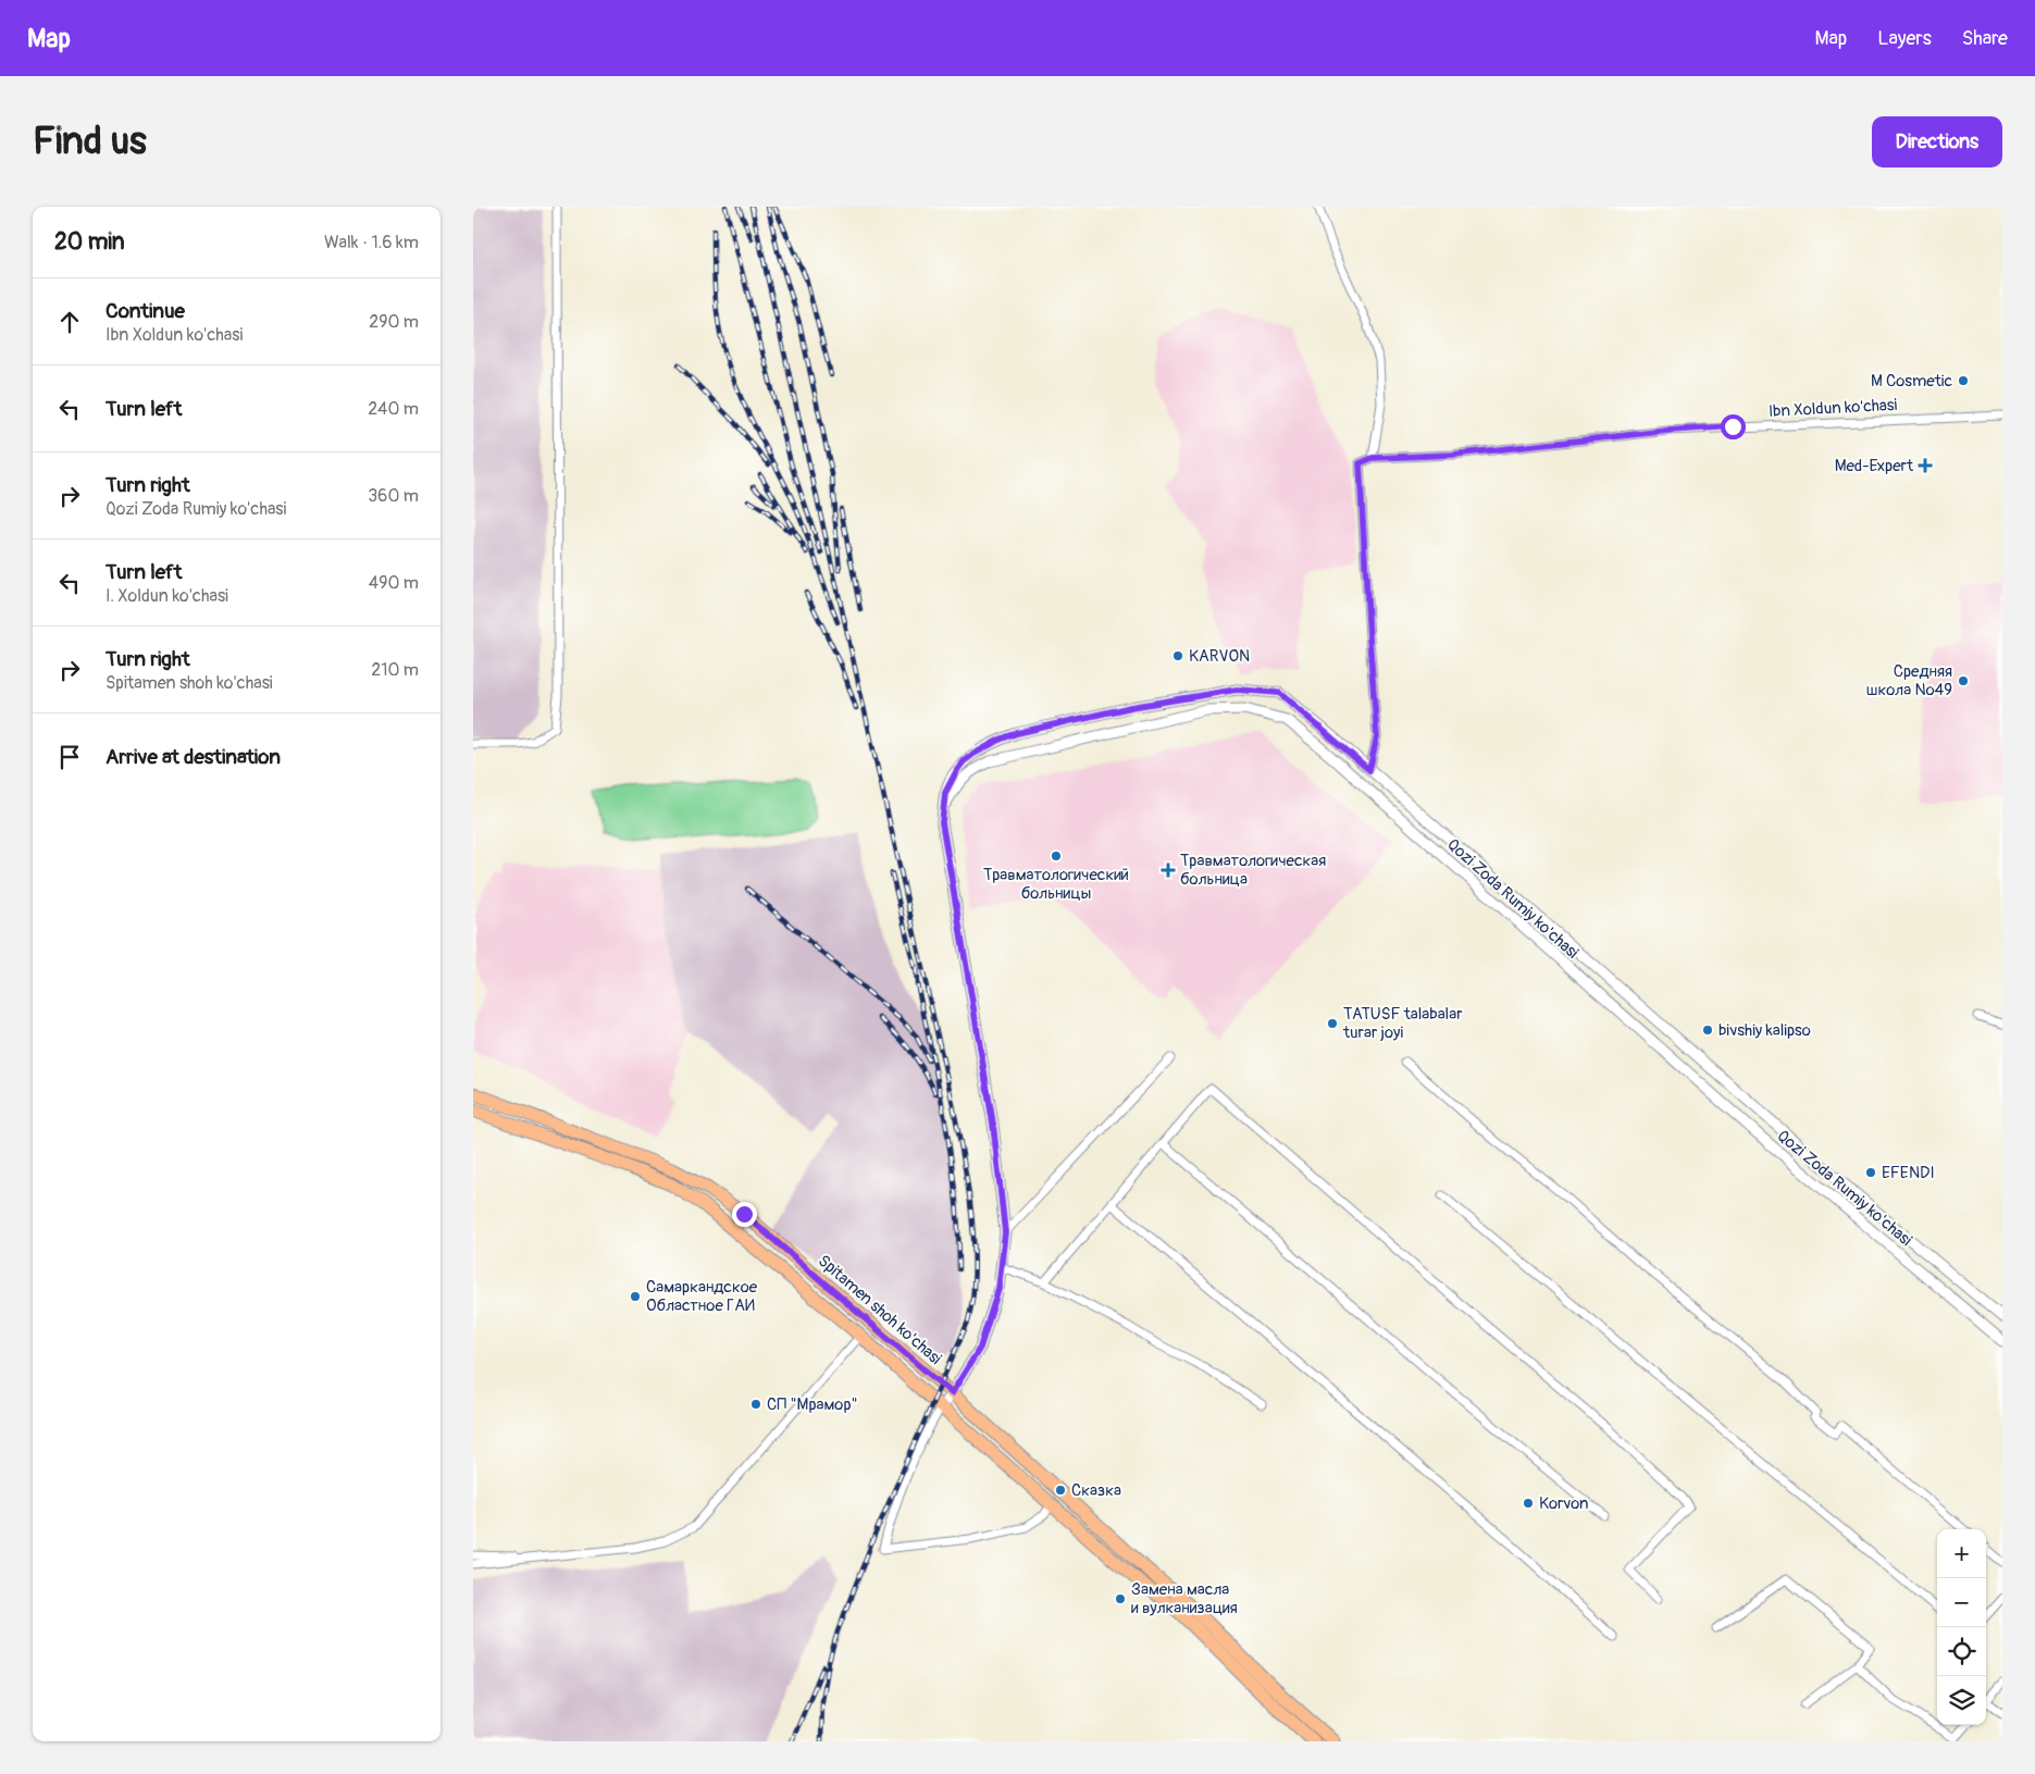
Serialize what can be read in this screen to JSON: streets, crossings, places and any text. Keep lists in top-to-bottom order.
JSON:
{
  "streets": {
    "main road": ["Spitamen shoh ko'chasi"],
    "street": ["Ibn Xoldun ko'chasi", "Qozi Zoda Rumiy ko'chasi"]
  },
  "places": {
    "other": [
      "M Cosmetic",
      "KARVON",
      "Средняя школа №49",
      "Травматологический больницы",
      "TATUSF talabalar turar joyi",
      "bivshiy kalipso",
      "EFENDI",
      "Самаркандское Областное ГАИ",
      "СП \"Мрамор\"",
      "Сказка",
      "Korvon",
      "Замена масла и вулканизация"
    ],
    "health": ["Med-Expert", "Травматологическая больница"]
  },
  "page": {
    "header": "Map",
    "nav": ["Map", "Layers", "Share"],
    "buttons": "Directions",
    "title": "Find us",
    "heading": ["20 min", "Walk · 1.6 km"],
    "list": [
      ["Continue", "Ibn Xoldun ko'chasi", "290 m"],
      ["Turn left", "240 m"],
      ["Turn right", "Qozi Zoda Rumiy ko'chasi", "360 m"],
      ["Turn left", "I. Xoldun ko'chasi", "490 m"],
      ["Turn right", "Spitamen shoh ko'chasi", "210 m"],
      "Arrive at destination"
    ],
    "map_buttons": ["+", "−"]
  }
}
